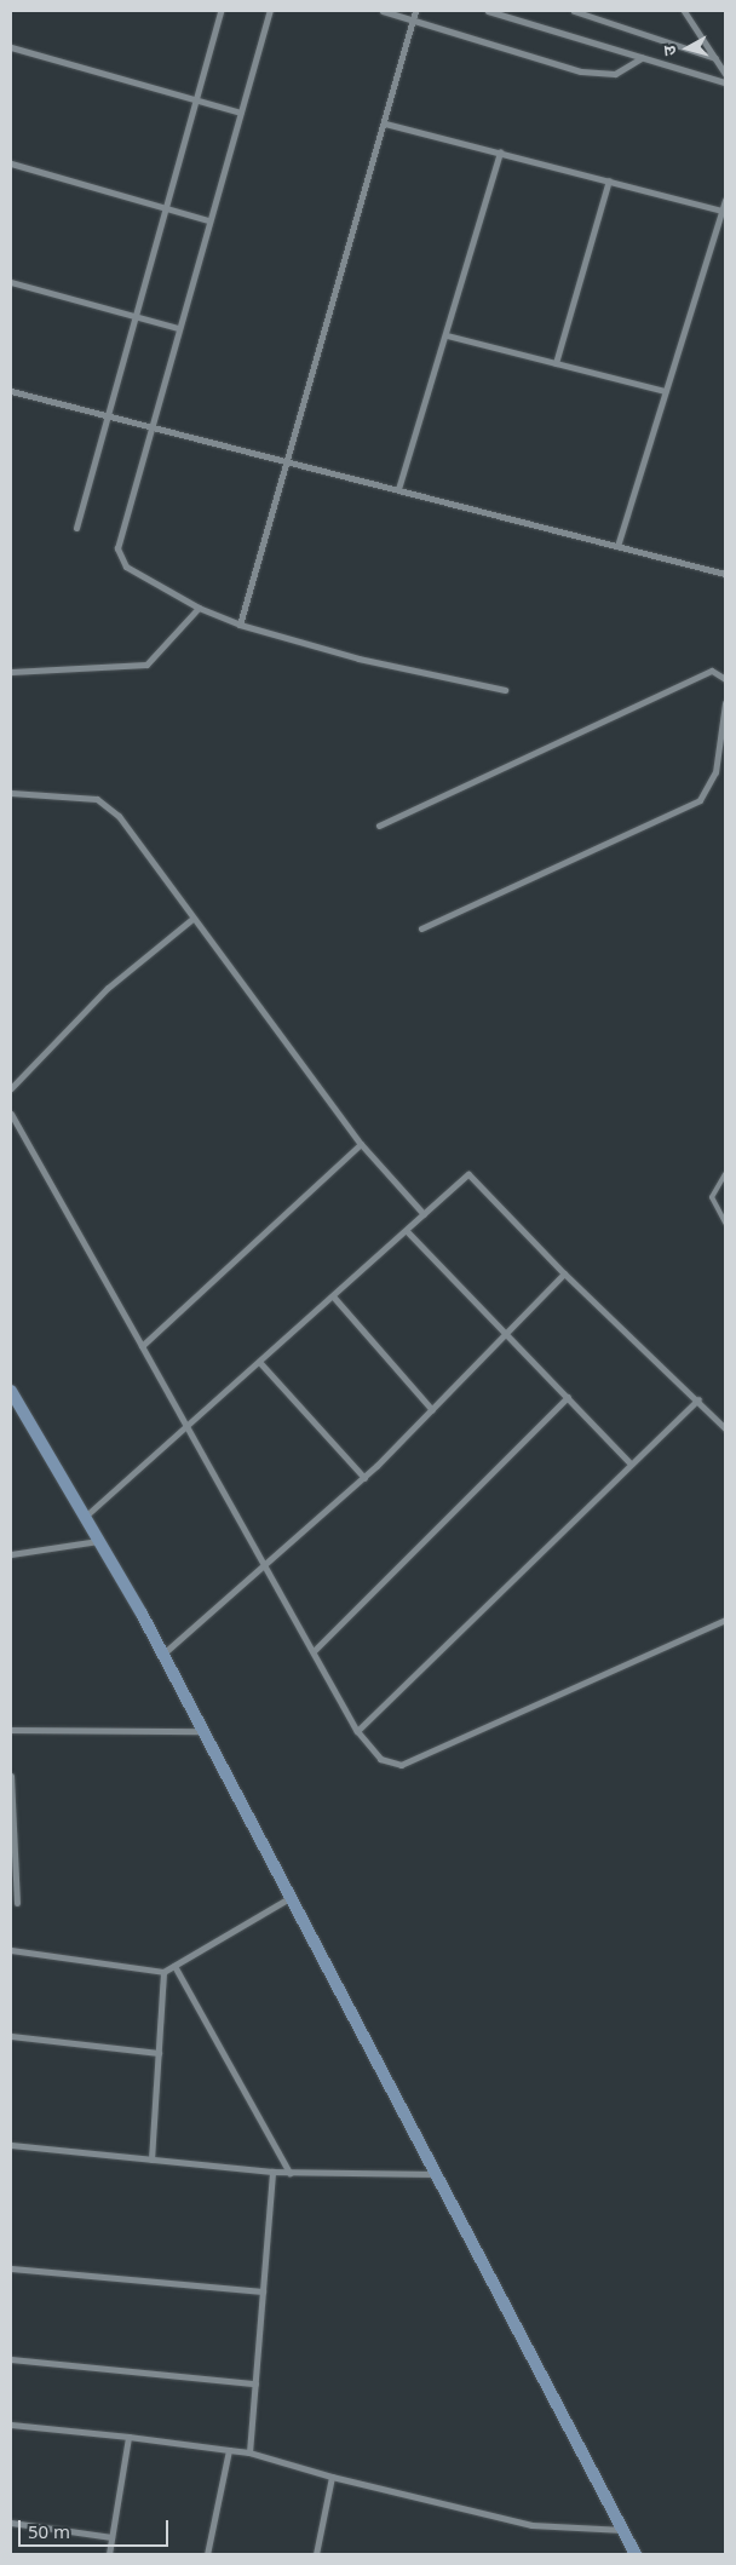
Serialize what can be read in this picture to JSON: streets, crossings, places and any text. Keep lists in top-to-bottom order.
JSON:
{
  "scale_bar": "50 m",
  "north": "left"
}
